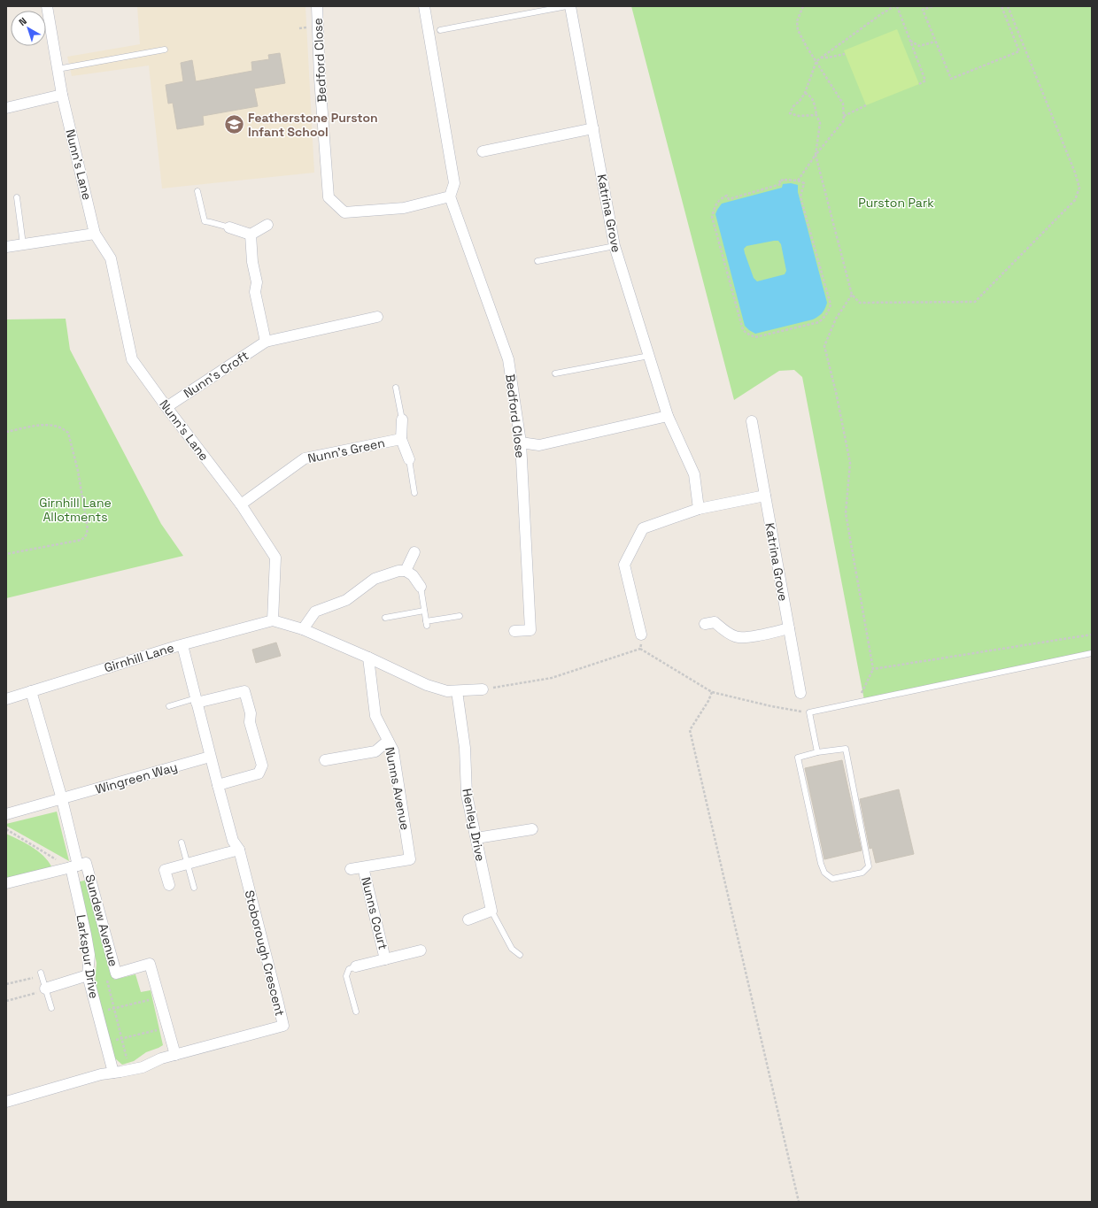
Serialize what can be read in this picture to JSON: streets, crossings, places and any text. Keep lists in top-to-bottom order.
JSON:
{
  "streets": {
    "street": [
      "Bedford Close",
      "Nunn's Lane",
      "Katrina Grove",
      "Nunn's Croft",
      "Nunn's Green",
      "Girnhill Lane",
      "Wingreen Way",
      "Nunns Avenue",
      "Henley Drive",
      "Nunns Court",
      "Sundew Avenue",
      "Stoborough Crescent",
      "Larkspur Drive"
    ]
  },
  "crossings": [
    ["Nunn's Lane", "Nunn's Croft"],
    ["Nunn's Lane", "Nunn's Green"],
    ["Nunn's Lane", "Girnhill Lane"],
    ["Girnhill Lane", "Sundew Avenue"],
    ["Girnhill Lane", "Stoborough Crescent"],
    ["Wingreen Way", "Sundew Avenue"],
    ["Wingreen Way", "Stoborough Crescent"],
    ["Nunns Avenue", "Nunns Court"],
    ["Sundew Avenue", "Stoborough Crescent"],
    ["Sundew Avenue", "Larkspur Drive"],
    ["Stoborough Crescent", "Larkspur Drive"]
  ],
  "parks": ["Purston Park", "Girnhill Lane Allotments"],
  "places": {
    "school or university": ["Featherstone Purston Infant School"]
  },
  "north": "top left"
}
